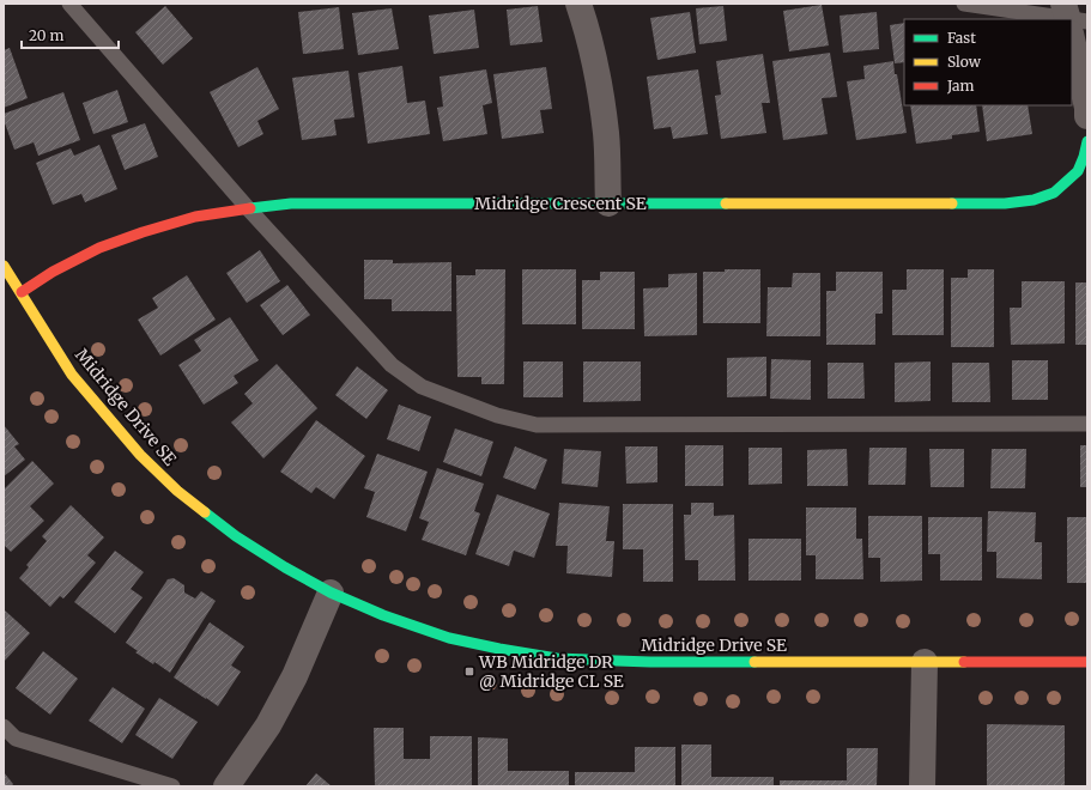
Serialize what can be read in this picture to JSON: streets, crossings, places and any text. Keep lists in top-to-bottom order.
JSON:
{
  "streets": {
    "street": ["Midridge Crescent SE", "Midridge Drive SE"]
  },
  "crossings": [
    ["Midridge Crescent SE", "Midridge Drive SE"]
  ],
  "places": {
    "transit": ["WB Midridge DR @ Midridge CL SE"]
  },
  "legend": ["Fast", "Slow", "Jam"],
  "scale_bar": "20 m"
}
